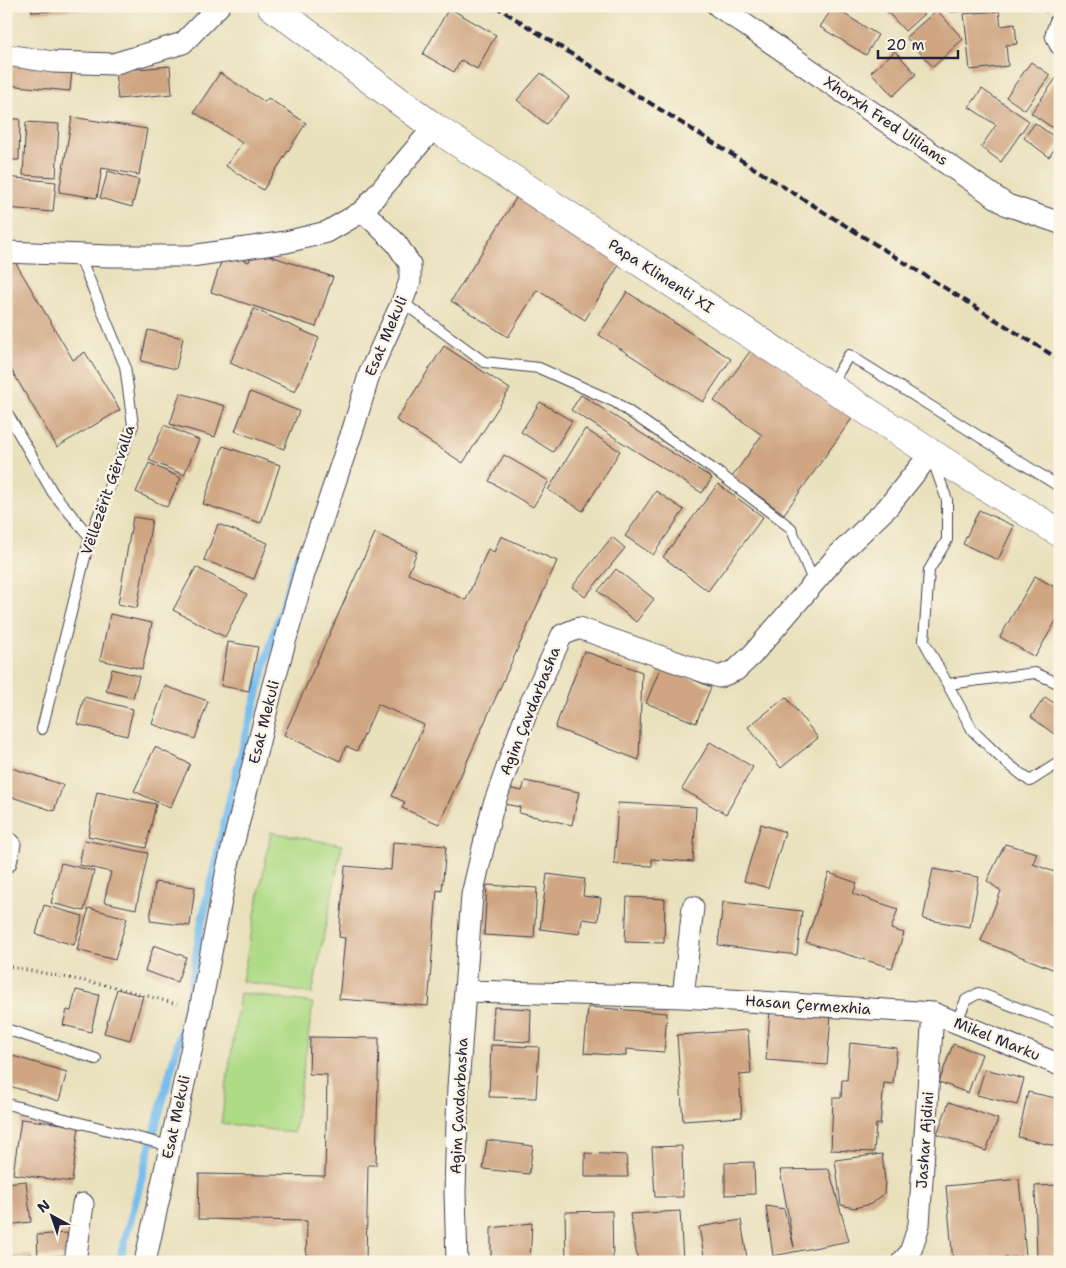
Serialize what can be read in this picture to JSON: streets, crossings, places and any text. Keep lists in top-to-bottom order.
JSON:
{
  "streets": {
    "street": [
      "Xhorxh Fred Uiliams",
      "Papa Klimenti XI",
      "Esat Mekuli",
      "Agim Çavdarbasha",
      "Hasan Çermexhia",
      "Mikel Marku",
      "Jashar Ajdini"
    ],
    "lane": ["Vëllezërit Gërvalla"]
  },
  "crossings": [
    ["Papa Klimenti XI", "Agim Çavdarbasha"],
    ["Agim Çavdarbasha", "Hasan Çermexhia"],
    ["Hasan Çermexhia", "Mikel Marku"],
    ["Hasan Çermexhia", "Jashar Ajdini"],
    ["Mikel Marku", "Jashar Ajdini"]
  ],
  "scale_bar": "20 m",
  "north": "top left"
}
